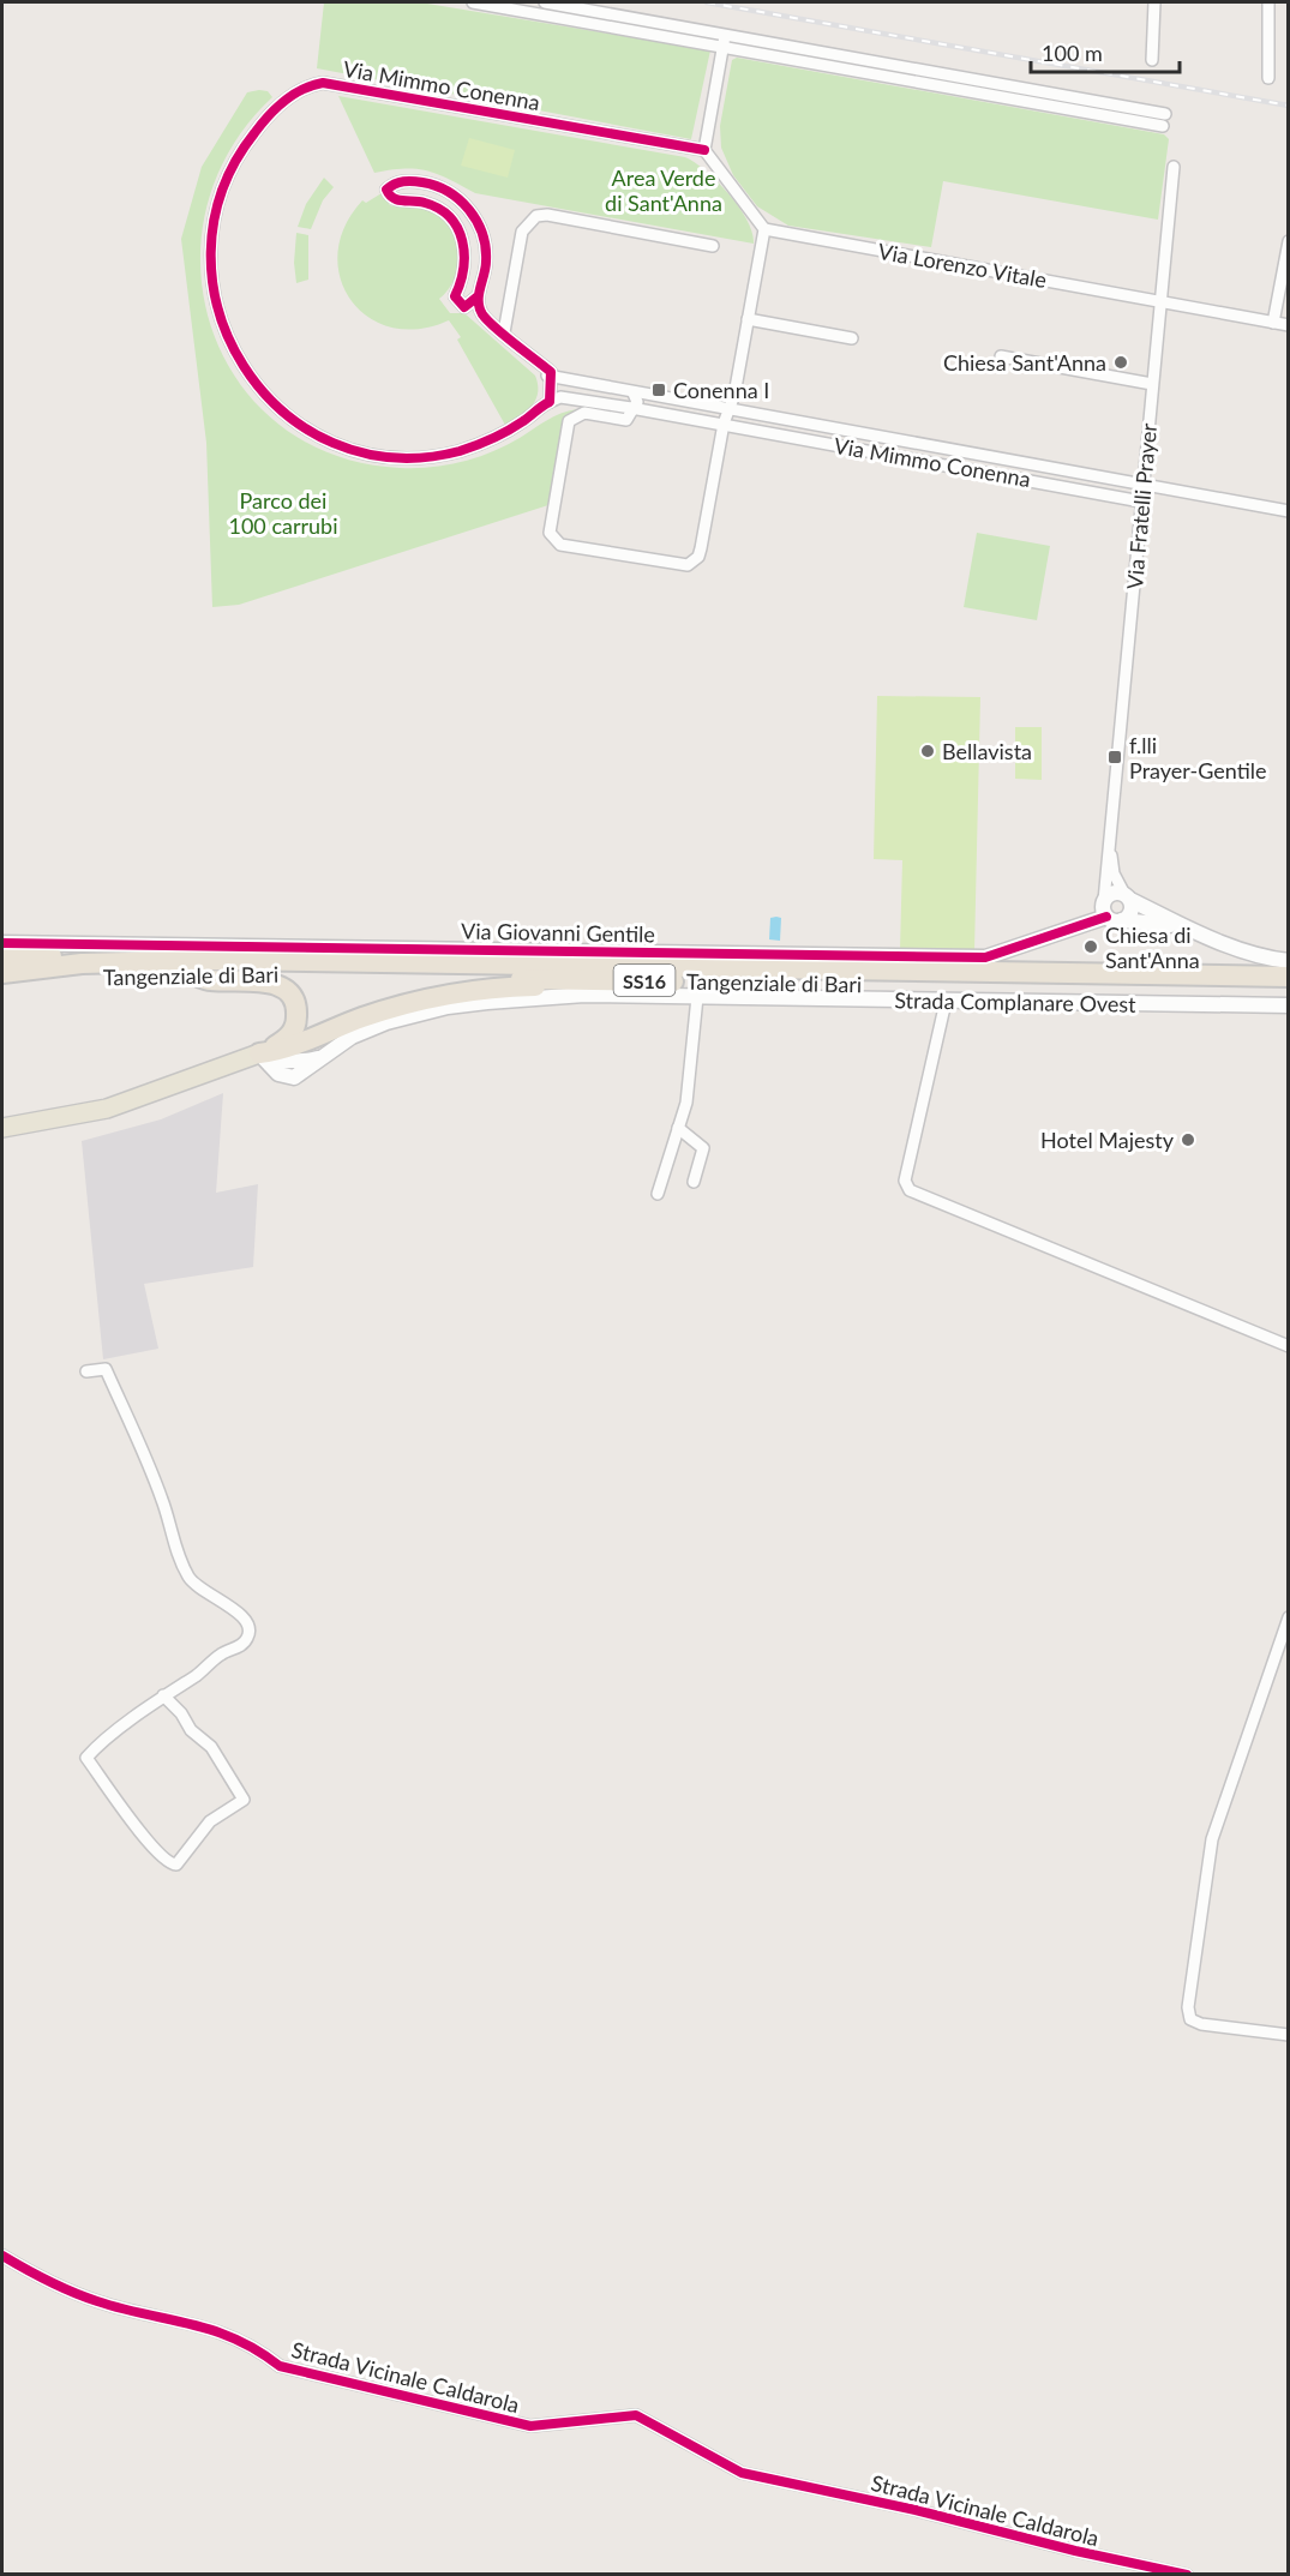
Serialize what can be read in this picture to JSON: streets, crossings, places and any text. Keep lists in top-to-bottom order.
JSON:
{
  "streets": {
    "highway": ["Tangenziale di Bari", "SS16"],
    "street": [
      "Via Mimmo Conenna",
      "Via Lorenzo Vitale",
      "Via Fratelli Prayer",
      "Via Giovanni Gentile",
      "Strada Complanare Ovest",
      "Strada Vicinale Caldarola"
    ]
  },
  "crossings": [
    ["Via Mimmo Conenna", "Via Fratelli Prayer"],
    ["Via Lorenzo Vitale", "Via Fratelli Prayer"],
    ["Via Fratelli Prayer", "Via Giovanni Gentile"],
    ["Tangenziale di Bari", "SS16"],
    ["SS16", "Strada Complanare Ovest"]
  ],
  "parks": ["Area Verde di Sant'Anna", "Parco dei 100 carrubi"],
  "places": {
    "other": [
      "Chiesa Sant'Anna",
      "Bellavista",
      "Chiesa di Sant'Anna",
      "Hotel Majesty"
    ],
    "transit": ["Conenna I", "f.lli Prayer-Gentile"]
  },
  "scale_bar": "100 m"
}
